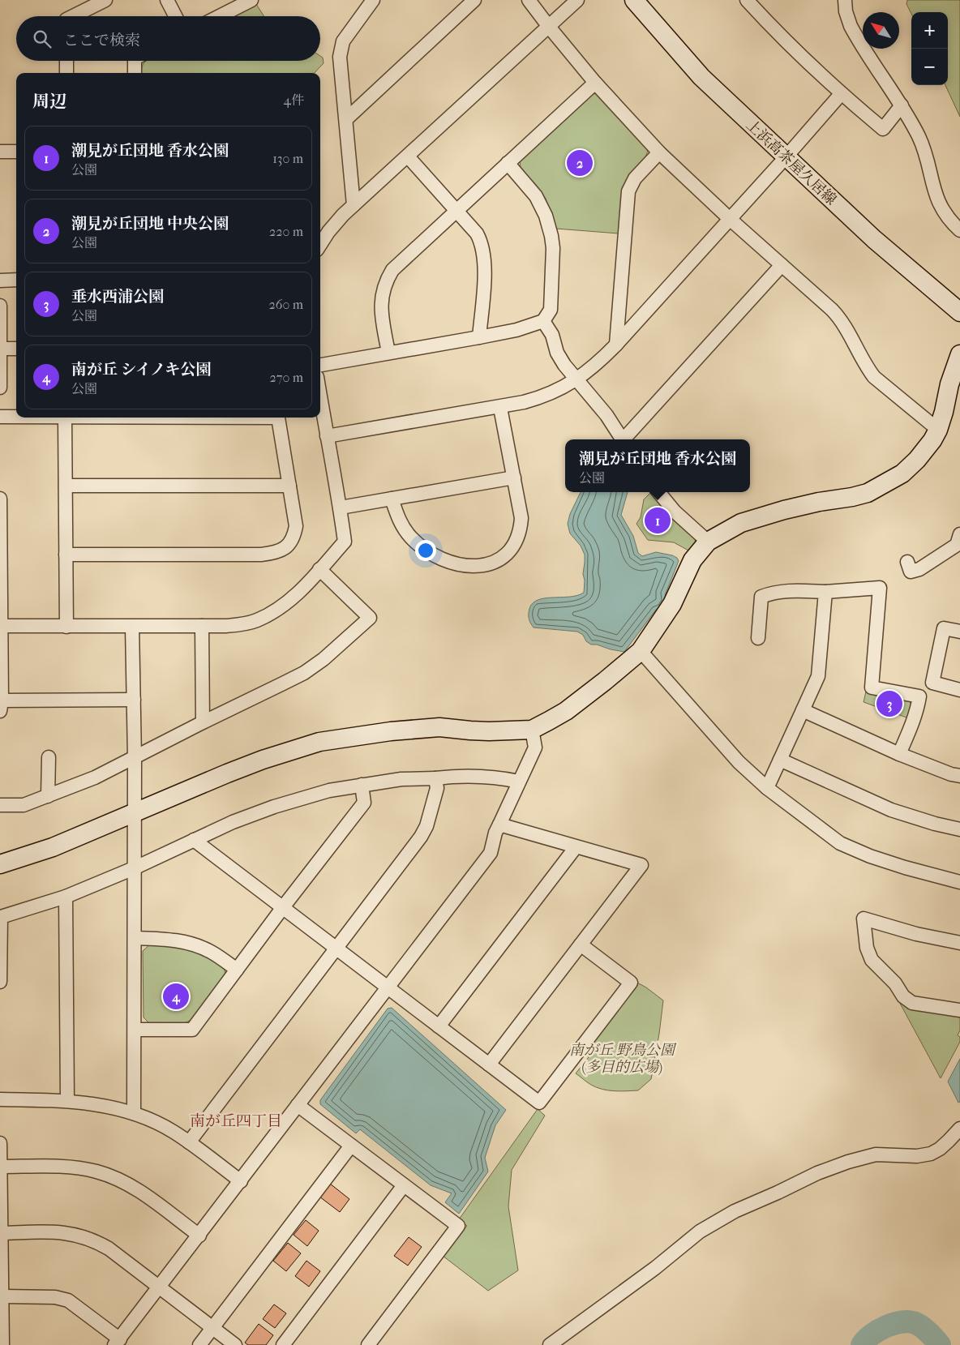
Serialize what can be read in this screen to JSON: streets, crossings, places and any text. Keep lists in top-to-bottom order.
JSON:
{
  "streets": {
    "street": ["上浜高茶屋久居線"]
  },
  "districts": ["南が丘四丁目"],
  "parks": ["南が丘 野鳥公園 (多目的広場)"],
  "north": "top left",
  "page": {
    "map_buttons": ["+", "−"],
    "search": "ここで検索",
    "heading": ["周辺", "4件"],
    "list": [
      {
        "mark": "1",
        "name": "潮見が丘団地 香水公園",
        "note": "公園",
        "value": "130 m"
      },
      {
        "mark": "2",
        "name": "潮見が丘団地 中央公園",
        "note": "公園",
        "value": "220 m"
      },
      {
        "mark": "3",
        "name": "垂水西浦公園",
        "note": "公園",
        "value": "260 m"
      },
      {
        "mark": "4",
        "name": "南が丘 シイノキ公園",
        "note": "公園",
        "value": "270 m"
      }
    ],
    "pins": [
      "2",
      "1",
      "3",
      "4"
    ],
    "popup": ["潮見が丘団地 香水公園", "公園"]
  }
}
